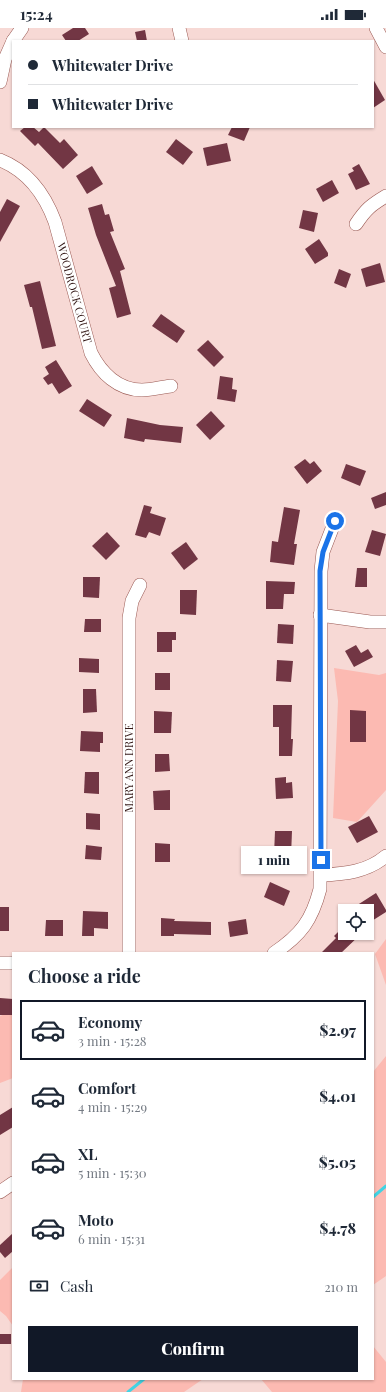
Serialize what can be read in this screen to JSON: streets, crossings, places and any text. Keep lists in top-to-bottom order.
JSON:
{
  "streets": {
    "street": ["WOODROCK COURT", "MARY ANN DRIVE"]
  },
  "page": {
    "status": "15:24",
    "banner": ["Whitewater Drive", "Whitewater Drive"],
    "bubble": "1 min",
    "heading": "Choose a ride",
    "list": [
      {
        "name": "Economy",
        "note": "3 min · 15:28",
        "value": "$2.97"
      },
      {
        "name": "Comfort",
        "note": "4 min · 15:29",
        "value": "$4.01"
      },
      {
        "name": "XL",
        "note": "5 min · 15:30",
        "value": "$5.05"
      },
      {
        "name": "Moto",
        "note": "6 min · 15:31",
        "value": "$4.78"
      }
    ],
    "pay": ["Cash", "210 m"],
    "buttons": "Confirm"
  }
}
